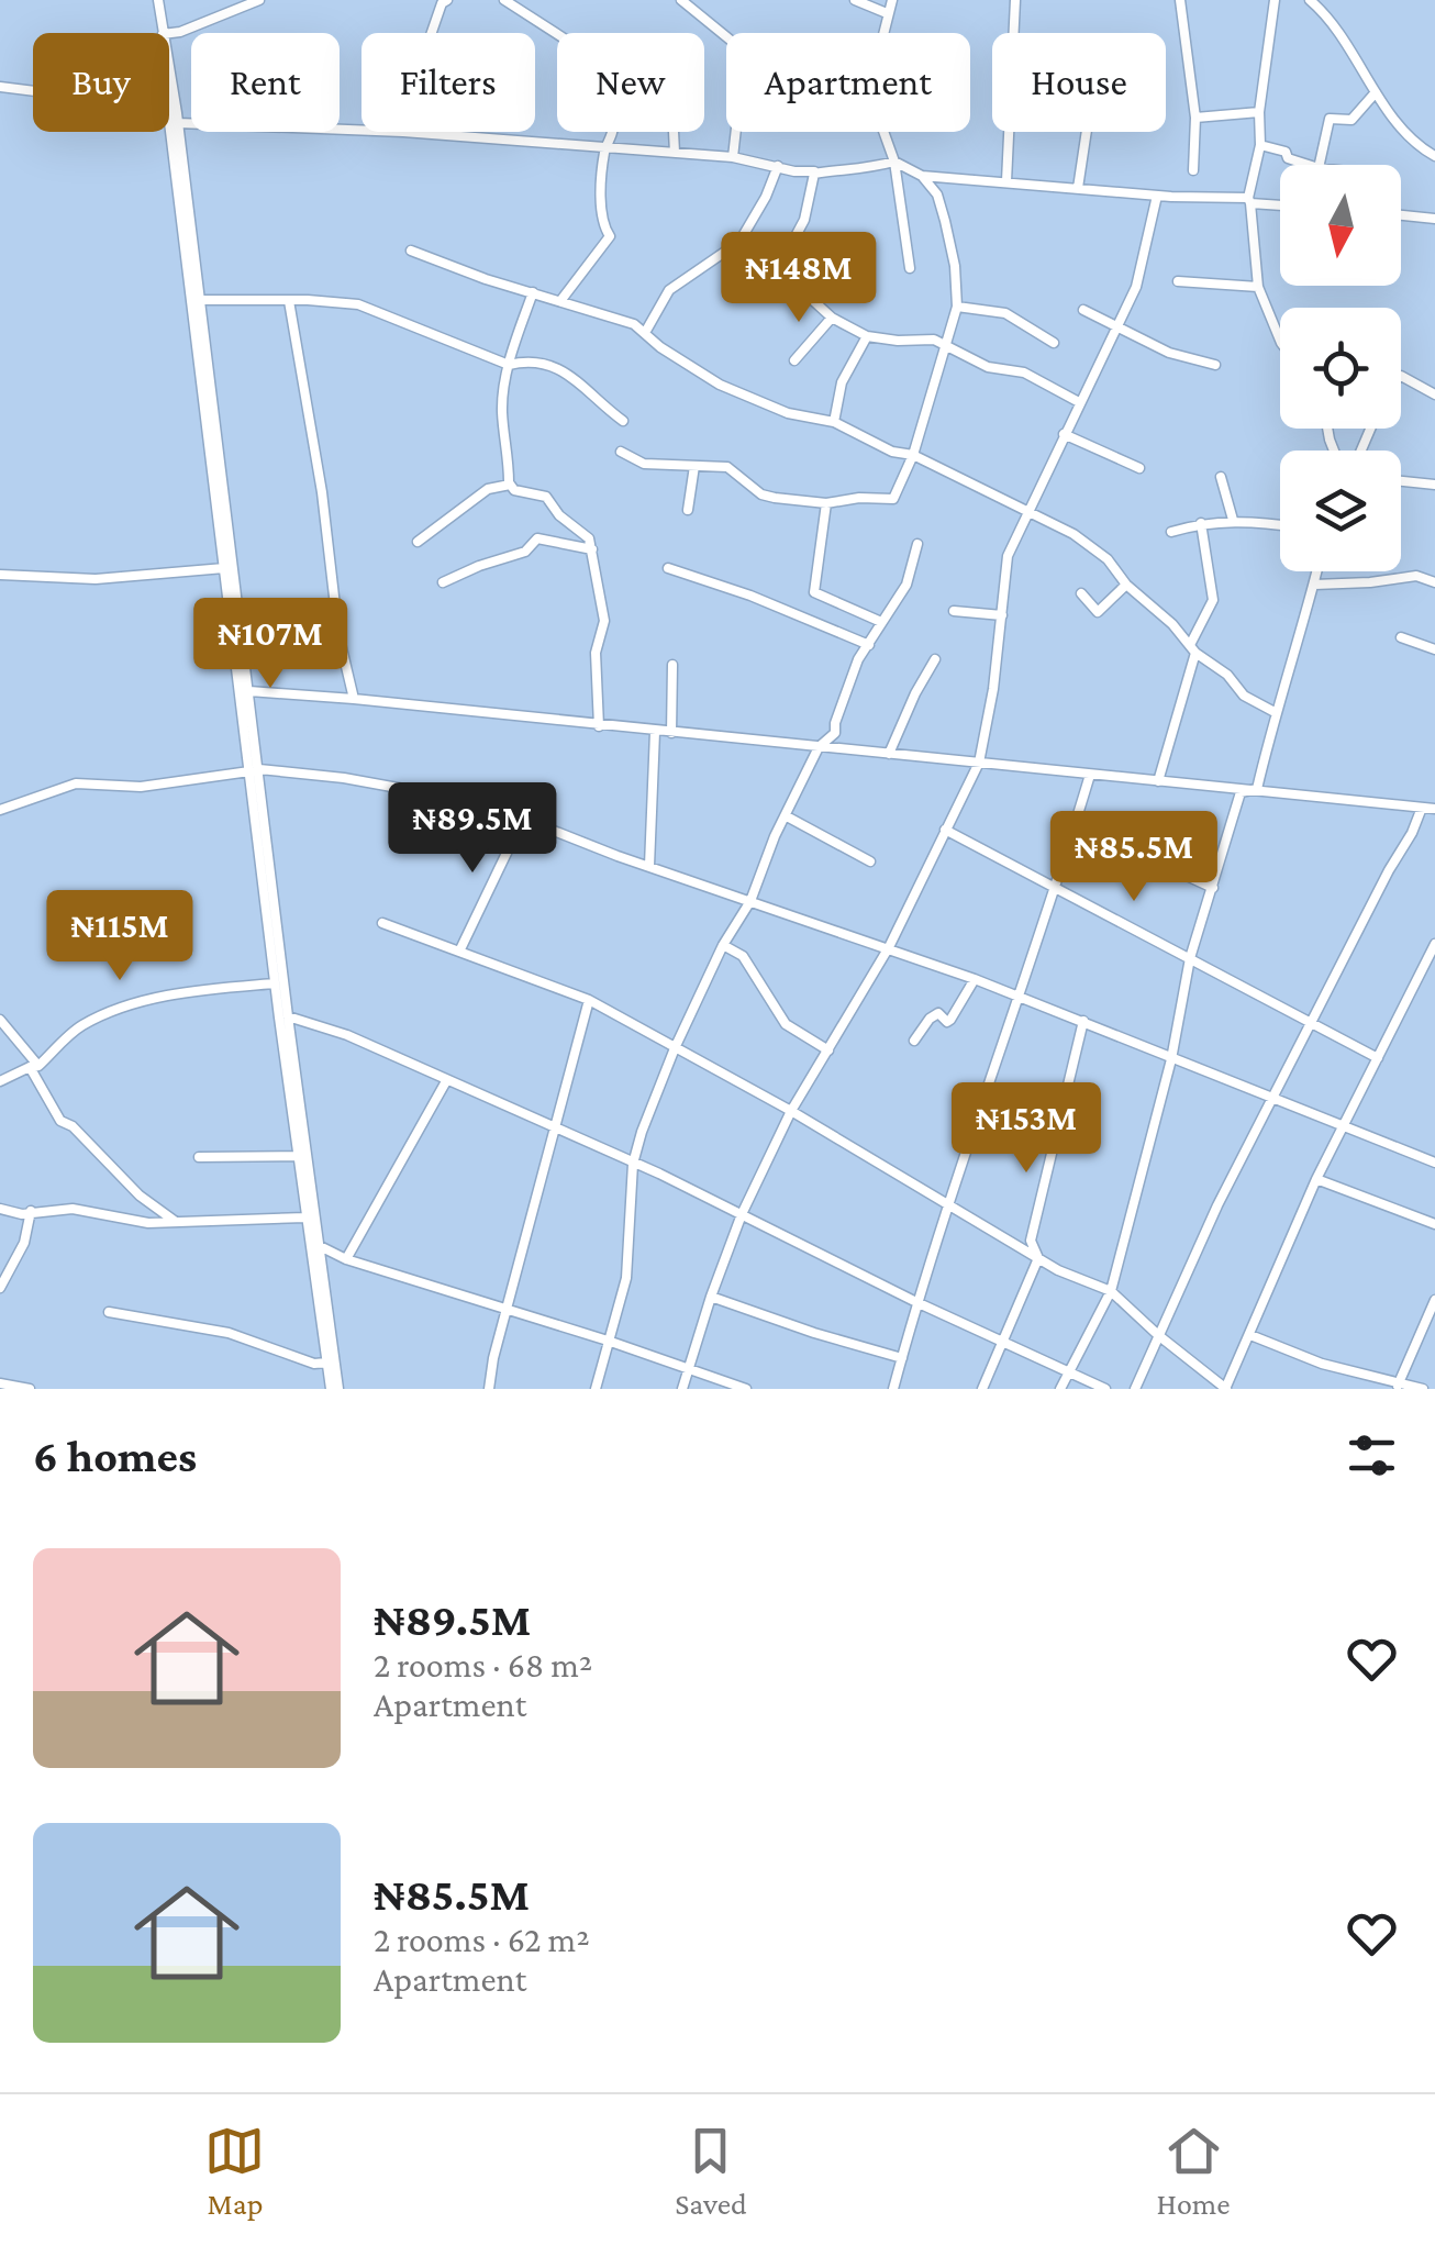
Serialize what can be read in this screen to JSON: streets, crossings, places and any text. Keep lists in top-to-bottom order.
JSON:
{
  "north": "bottom",
  "page": {
    "chip": [
      "Buy",
      "Rent",
      "Filters",
      "New",
      "Apartment",
      "House"
    ],
    "price": [
      "₦148M",
      "₦107M",
      "₦89.5M",
      "₦85.5M",
      "₦115M",
      "₦153M"
    ],
    "heading": "6 homes",
    "list": [
      {
        "name": "₦89.5M",
        "note": "2 rooms · 68 m² · Apartment"
      },
      {
        "name": "₦85.5M",
        "note": "2 rooms · 62 m² · Apartment"
      }
    ],
    "tabs": ["Map", "Saved", "Home"]
  }
}
